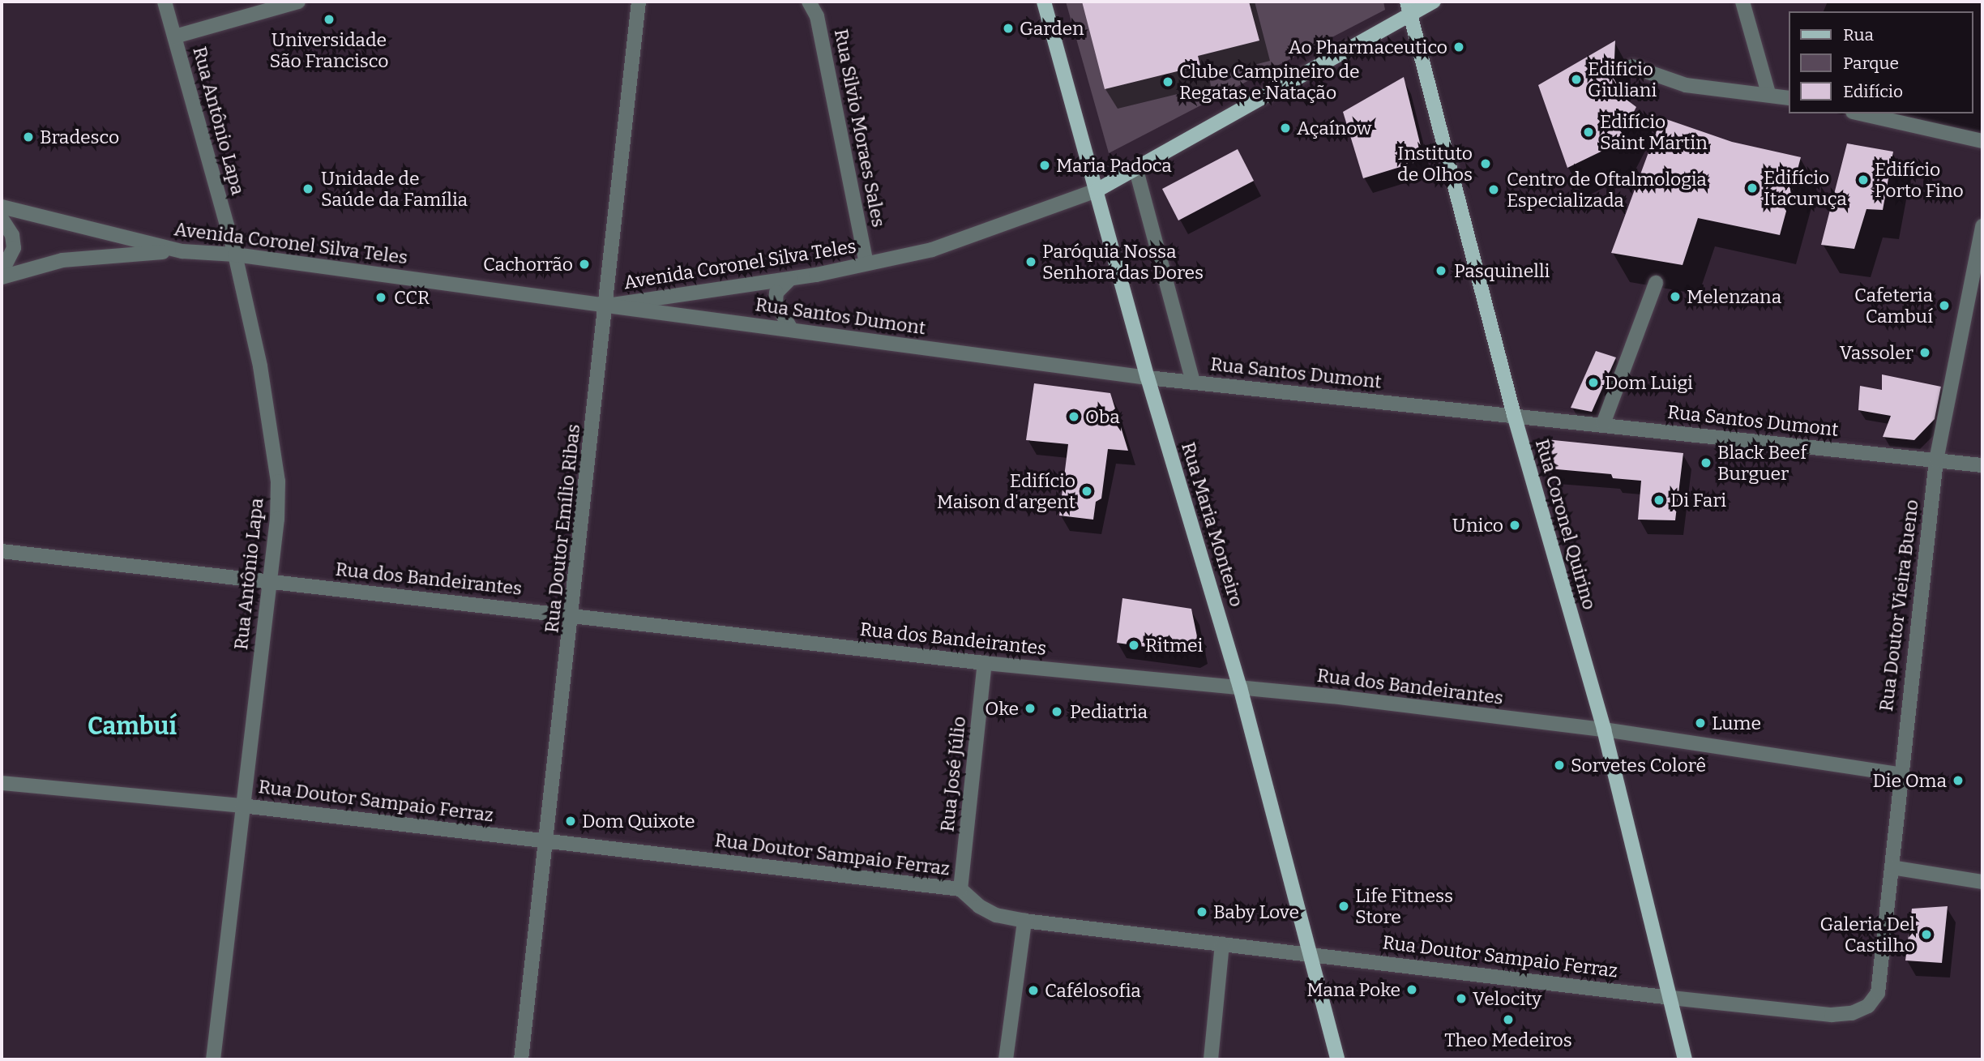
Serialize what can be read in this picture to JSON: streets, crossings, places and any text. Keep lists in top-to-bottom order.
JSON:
{
  "streets": {
    "main road": ["Avenida Coronel Silva Teles", "Rua Maria Monteiro", "Rua Coronel Quirino"],
    "street": [
      "Rua Antônio Lapa",
      "Rua Silvio Moraes Sales",
      "Rua Santos Dumont",
      "Rua Doutor Emílio Ribas",
      "Rua dos Bandeirantes",
      "Rua Doutor Vieira Bueno",
      "Rua José Júlio",
      "Rua Doutor Sampaio Ferraz"
    ]
  },
  "crossings": [
    ["Rua Antônio Lapa", "Avenida Coronel Silva Teles"],
    ["Rua Antônio Lapa", "Rua dos Bandeirantes"],
    ["Rua Antônio Lapa", "Rua Doutor Sampaio Ferraz"],
    ["Rua Silvio Moraes Sales", "Avenida Coronel Silva Teles"],
    ["Avenida Coronel Silva Teles", "Rua Santos Dumont"],
    ["Avenida Coronel Silva Teles", "Rua Maria Monteiro"],
    ["Avenida Coronel Silva Teles", "Rua Coronel Quirino"],
    ["Avenida Coronel Silva Teles", "Rua Doutor Emílio Ribas"],
    ["Rua Santos Dumont", "Rua Maria Monteiro"],
    ["Rua Santos Dumont", "Rua Coronel Quirino"],
    ["Rua Santos Dumont", "Rua Doutor Emílio Ribas"],
    ["Rua Santos Dumont", "Rua Doutor Vieira Bueno"],
    ["Rua Maria Monteiro", "Rua dos Bandeirantes"],
    ["Rua Maria Monteiro", "Rua Doutor Sampaio Ferraz"],
    ["Rua Coronel Quirino", "Rua dos Bandeirantes"],
    ["Rua Coronel Quirino", "Rua Doutor Sampaio Ferraz"],
    ["Rua Doutor Emílio Ribas", "Rua dos Bandeirantes"],
    ["Rua Doutor Emílio Ribas", "Rua Doutor Sampaio Ferraz"],
    ["Rua dos Bandeirantes", "Rua Doutor Vieira Bueno"],
    ["Rua dos Bandeirantes", "Rua José Júlio"],
    ["Rua Doutor Vieira Bueno", "Rua Doutor Sampaio Ferraz"],
    ["Rua José Júlio", "Rua Doutor Sampaio Ferraz"]
  ],
  "districts": ["Cambuí"],
  "places": [
    "Universidade São Francisco",
    "Garden",
    "Ao Pharmaceutico",
    "Edificio Giuliani",
    "Clube Campineiro de Regatas e Natação",
    "Açaínow",
    "Edifício Saint Martin",
    "Bradesco",
    "Instituto de Olhos",
    "Maria Padoca",
    "Edifício Porto Fino",
    "Edifício Itacuruça",
    "Unidade de Saúde da Família",
    "Centro de Oftalmologia Especializada",
    "Paróquia Nossa Senhora das Dores",
    "Cachorrão",
    "Pasquinelli",
    "Melenzana",
    "CCR",
    "Cafeteria Cambuí",
    "Vassoler",
    "Dom Luigi",
    "Oba",
    "Black Beef Burguer",
    "Edifício Maison d'argent",
    "Di Fari",
    "Unico",
    "Ritmei",
    "Oke",
    "Pediatria",
    "Lume",
    "Sorvetes Colorê",
    "Die Oma",
    "Dom Quixote",
    "Life Fitness Store",
    "Baby Love",
    "Galeria Del Castilho",
    "Mana Poke",
    "Cafélosofia",
    "Velocity",
    "Theo Medeiros"
  ],
  "legend": ["Rua", "Parque", "Edifício"]
}
